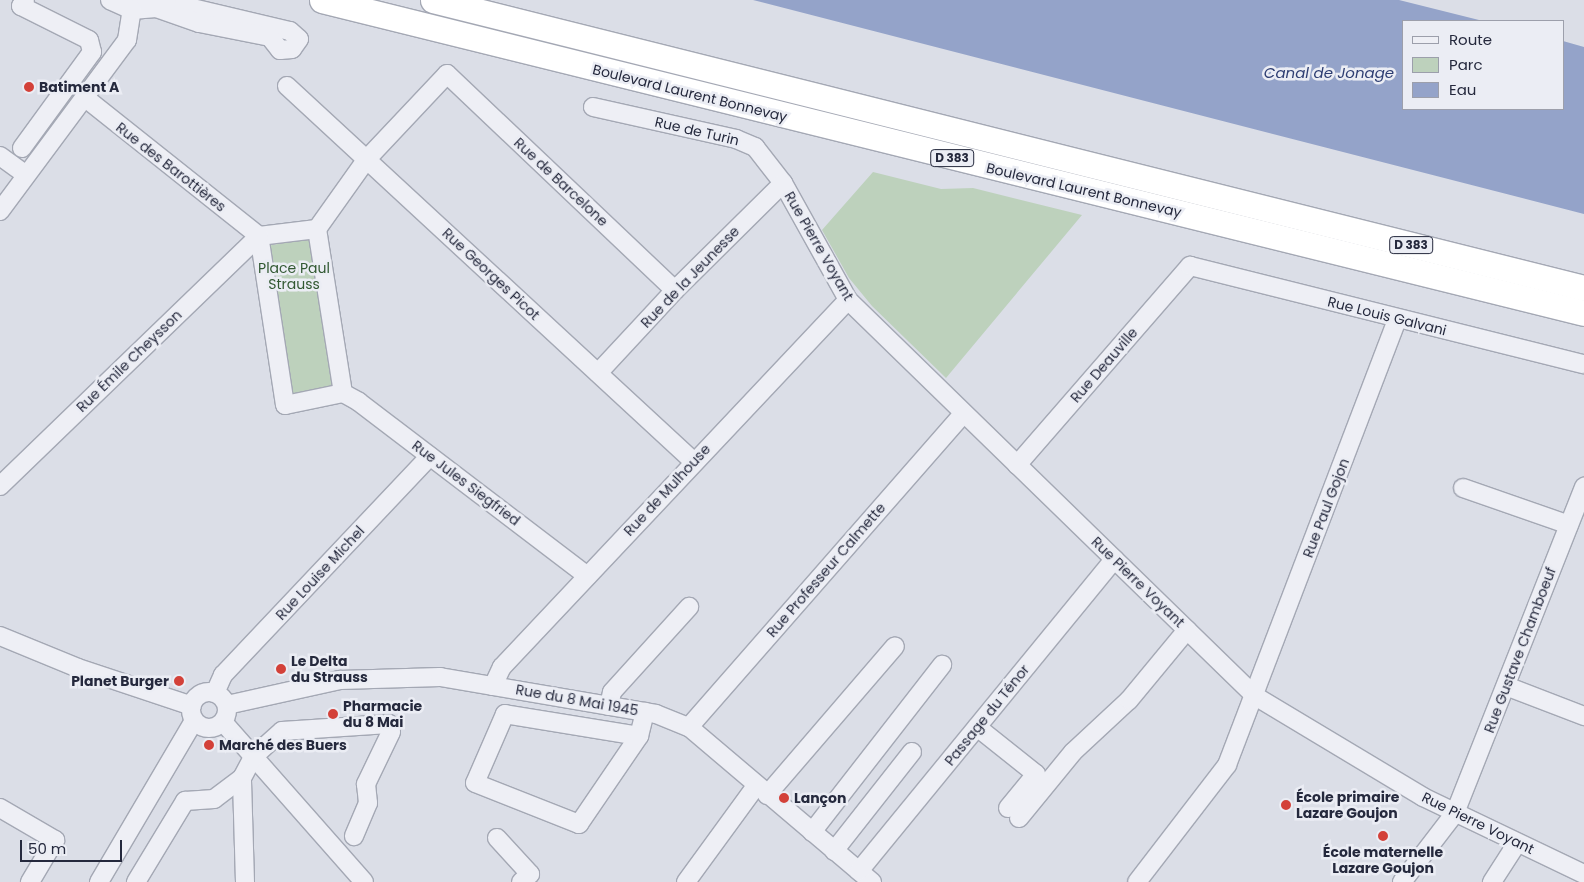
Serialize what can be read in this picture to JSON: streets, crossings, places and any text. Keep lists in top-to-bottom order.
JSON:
{
  "streets": {
    "highway": ["Boulevard Laurent Bonnevay", "D 383"],
    "street": [
      "Rue de Turin",
      "Rue des Barottières",
      "Rue de Barcelone",
      "Rue Pierre Voyant",
      "Rue Georges Picot",
      "Rue de la Jeunesse",
      "Rue Louis Galvani",
      "Rue Émile Cheysson",
      "Rue Deauville",
      "Rue Jules Siegfried",
      "Rue de Mulhouse",
      "Rue Paul Gojon",
      "Rue Professeur Calmette",
      "Rue Louise Michel",
      "Rue Gustave Chamboeuf",
      "Rue du 8 Mai 1945",
      "Passage du Ténor"
    ]
  },
  "crossings": [
    ["Rue de Turin", "Rue Pierre Voyant"],
    ["Rue de Turin", "Rue de la Jeunesse"],
    ["Rue des Barottières", "Rue Émile Cheysson"],
    ["Rue de Barcelone", "Rue Georges Picot"],
    ["Rue de Barcelone", "Rue de la Jeunesse"],
    ["Rue Pierre Voyant", "Rue de la Jeunesse"],
    ["Rue Pierre Voyant", "Rue Deauville"],
    ["Rue Pierre Voyant", "Rue de Mulhouse"],
    ["Rue Pierre Voyant", "Rue Paul Gojon"],
    ["Rue Pierre Voyant", "Rue Professeur Calmette"],
    ["Rue Pierre Voyant", "Rue Gustave Chamboeuf"],
    ["Rue Pierre Voyant", "Passage du Ténor"],
    ["Rue Georges Picot", "Rue de la Jeunesse"],
    ["Rue Georges Picot", "Rue de Mulhouse"],
    ["Rue Louis Galvani", "Rue Deauville"],
    ["Rue Louis Galvani", "Rue Paul Gojon"],
    ["Rue Jules Siegfried", "Rue de Mulhouse"],
    ["Rue Jules Siegfried", "Rue Louise Michel"],
    ["Rue de Mulhouse", "Rue du 8 Mai 1945"],
    ["Rue Professeur Calmette", "Rue du 8 Mai 1945"],
    ["Rue Louise Michel", "Rue du 8 Mai 1945"],
    ["Rue du 8 Mai 1945", "Passage du Ténor"]
  ],
  "water": ["Canal de Jonage"],
  "parks": ["Place Paul Strauss"],
  "places": [
    "Batiment A",
    "Le Delta du Strauss",
    "Planet Burger",
    "Pharmacie du 8 Mai",
    "Marché des Buers",
    "Lançon",
    "École primaire Lazare Goujon",
    "École maternelle Lazare Goujon"
  ],
  "legend": ["Route", "Parc", "Eau"],
  "scale_bar": "50 m"
}
